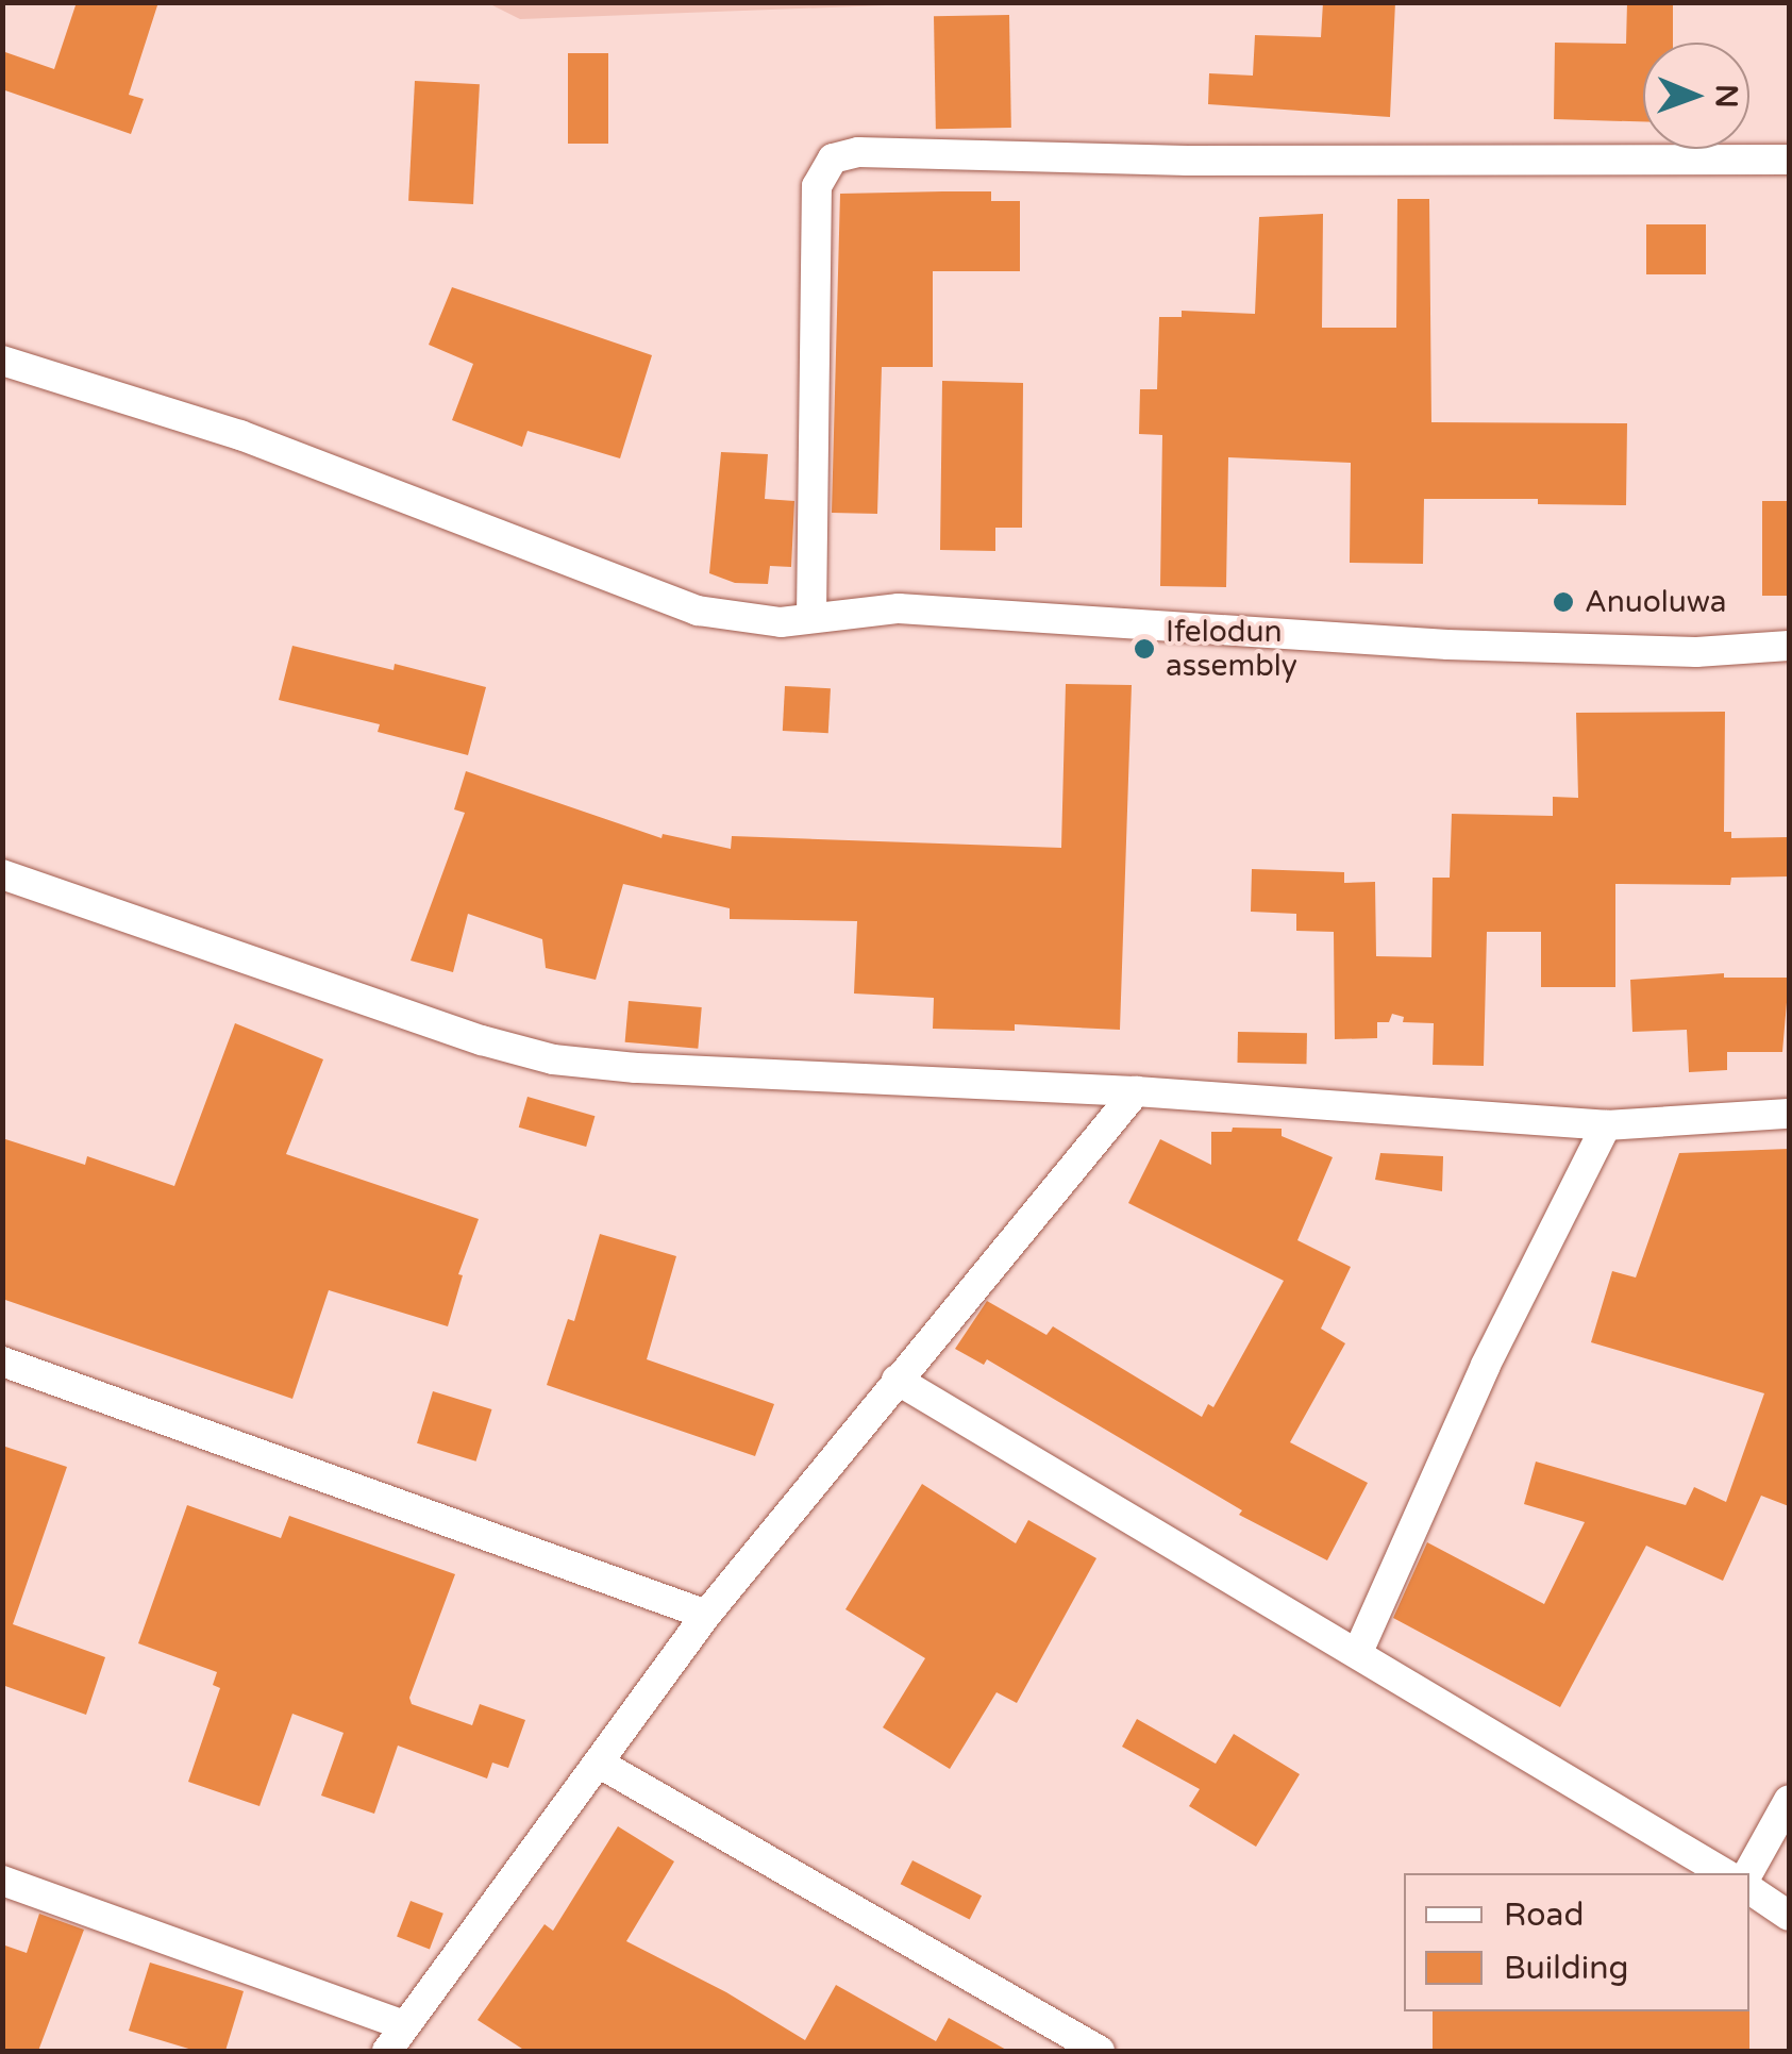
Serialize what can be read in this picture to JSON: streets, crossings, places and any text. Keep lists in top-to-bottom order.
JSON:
{
  "places": ["Anuoluwa", "Ifelodun assembly"],
  "legend": ["Road", "Building"],
  "north": "right"
}
